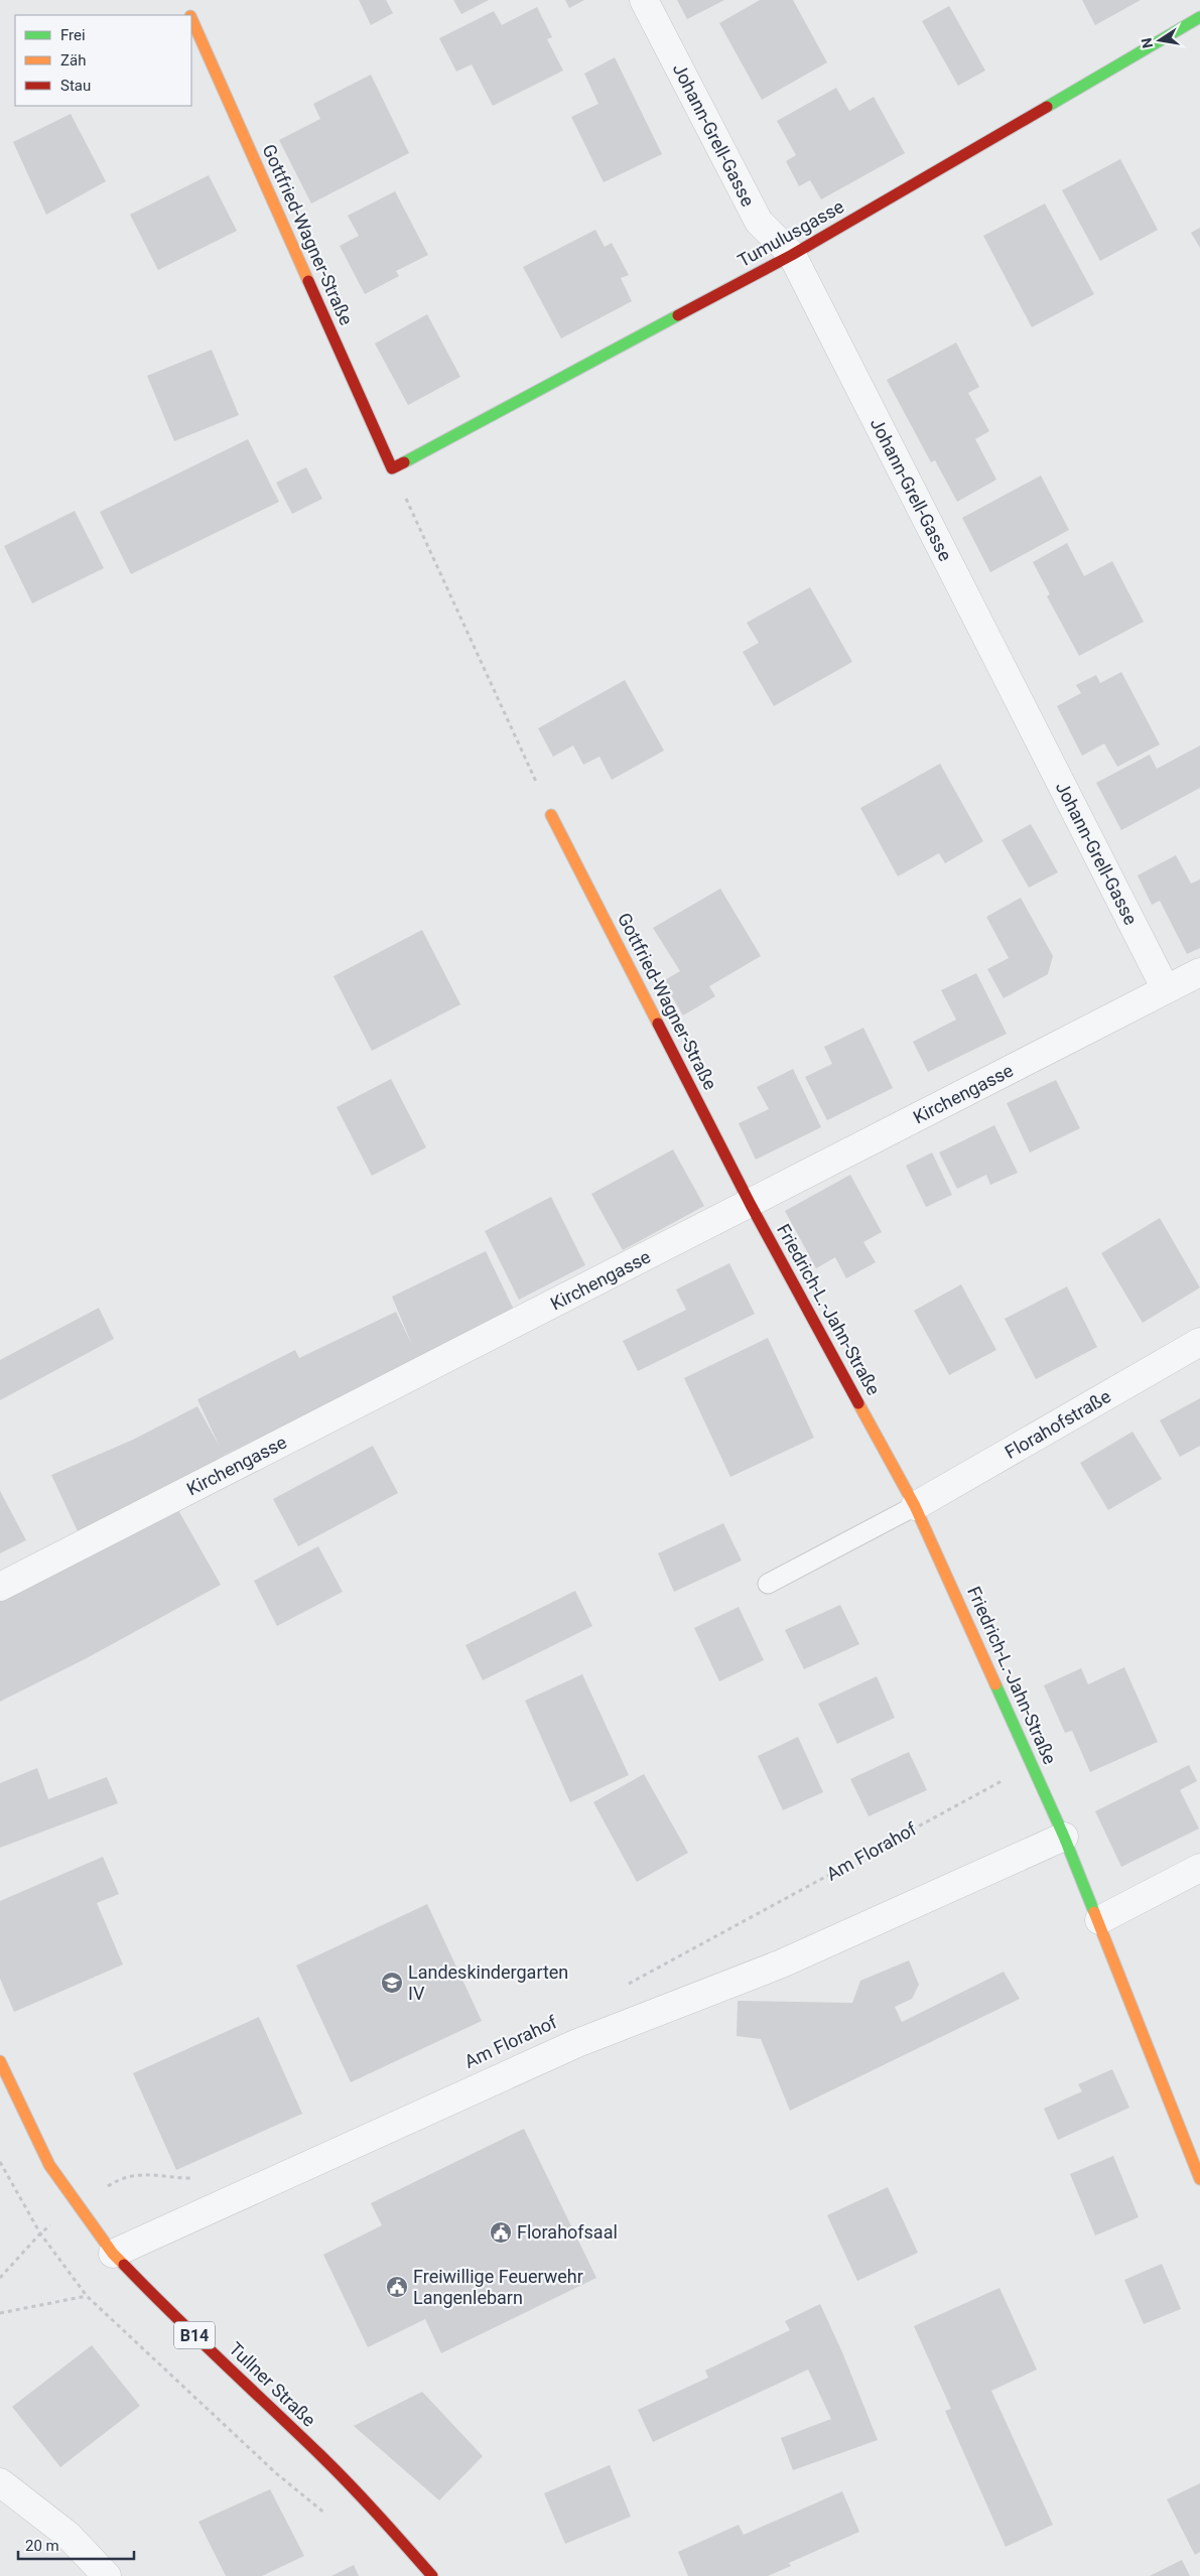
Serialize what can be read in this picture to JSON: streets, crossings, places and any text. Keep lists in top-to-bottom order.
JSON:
{
  "streets": {
    "street": [
      "Johann-Grell-Gasse",
      "Tumulusgasse",
      "Gottfried-Wagner-Straße",
      "Kirchengasse",
      "Friedrich-L.-Jahn-Straße",
      "Florahofstraße",
      "Am Florahof",
      "B14",
      "Tullner Straße"
    ]
  },
  "crossings": [
    ["Johann-Grell-Gasse", "Tumulusgasse"],
    ["Johann-Grell-Gasse", "Kirchengasse"],
    ["Tumulusgasse", "Gottfried-Wagner-Straße"],
    ["Gottfried-Wagner-Straße", "Kirchengasse"],
    ["Gottfried-Wagner-Straße", "Friedrich-L.-Jahn-Straße"],
    ["Kirchengasse", "Friedrich-L.-Jahn-Straße"],
    ["Friedrich-L.-Jahn-Straße", "Florahofstraße"],
    ["Friedrich-L.-Jahn-Straße", "Am Florahof"],
    ["Am Florahof", "Tullner Straße"]
  ],
  "places": {
    "school or university": ["Landeskindergarten IV"],
    "public building": ["Florahofsaal", "Freiwillige Feuerwehr Langenlebarn"]
  },
  "legend": ["Frei", "Zäh", "Stau"],
  "scale_bar": "20 m",
  "north": "left"
}
